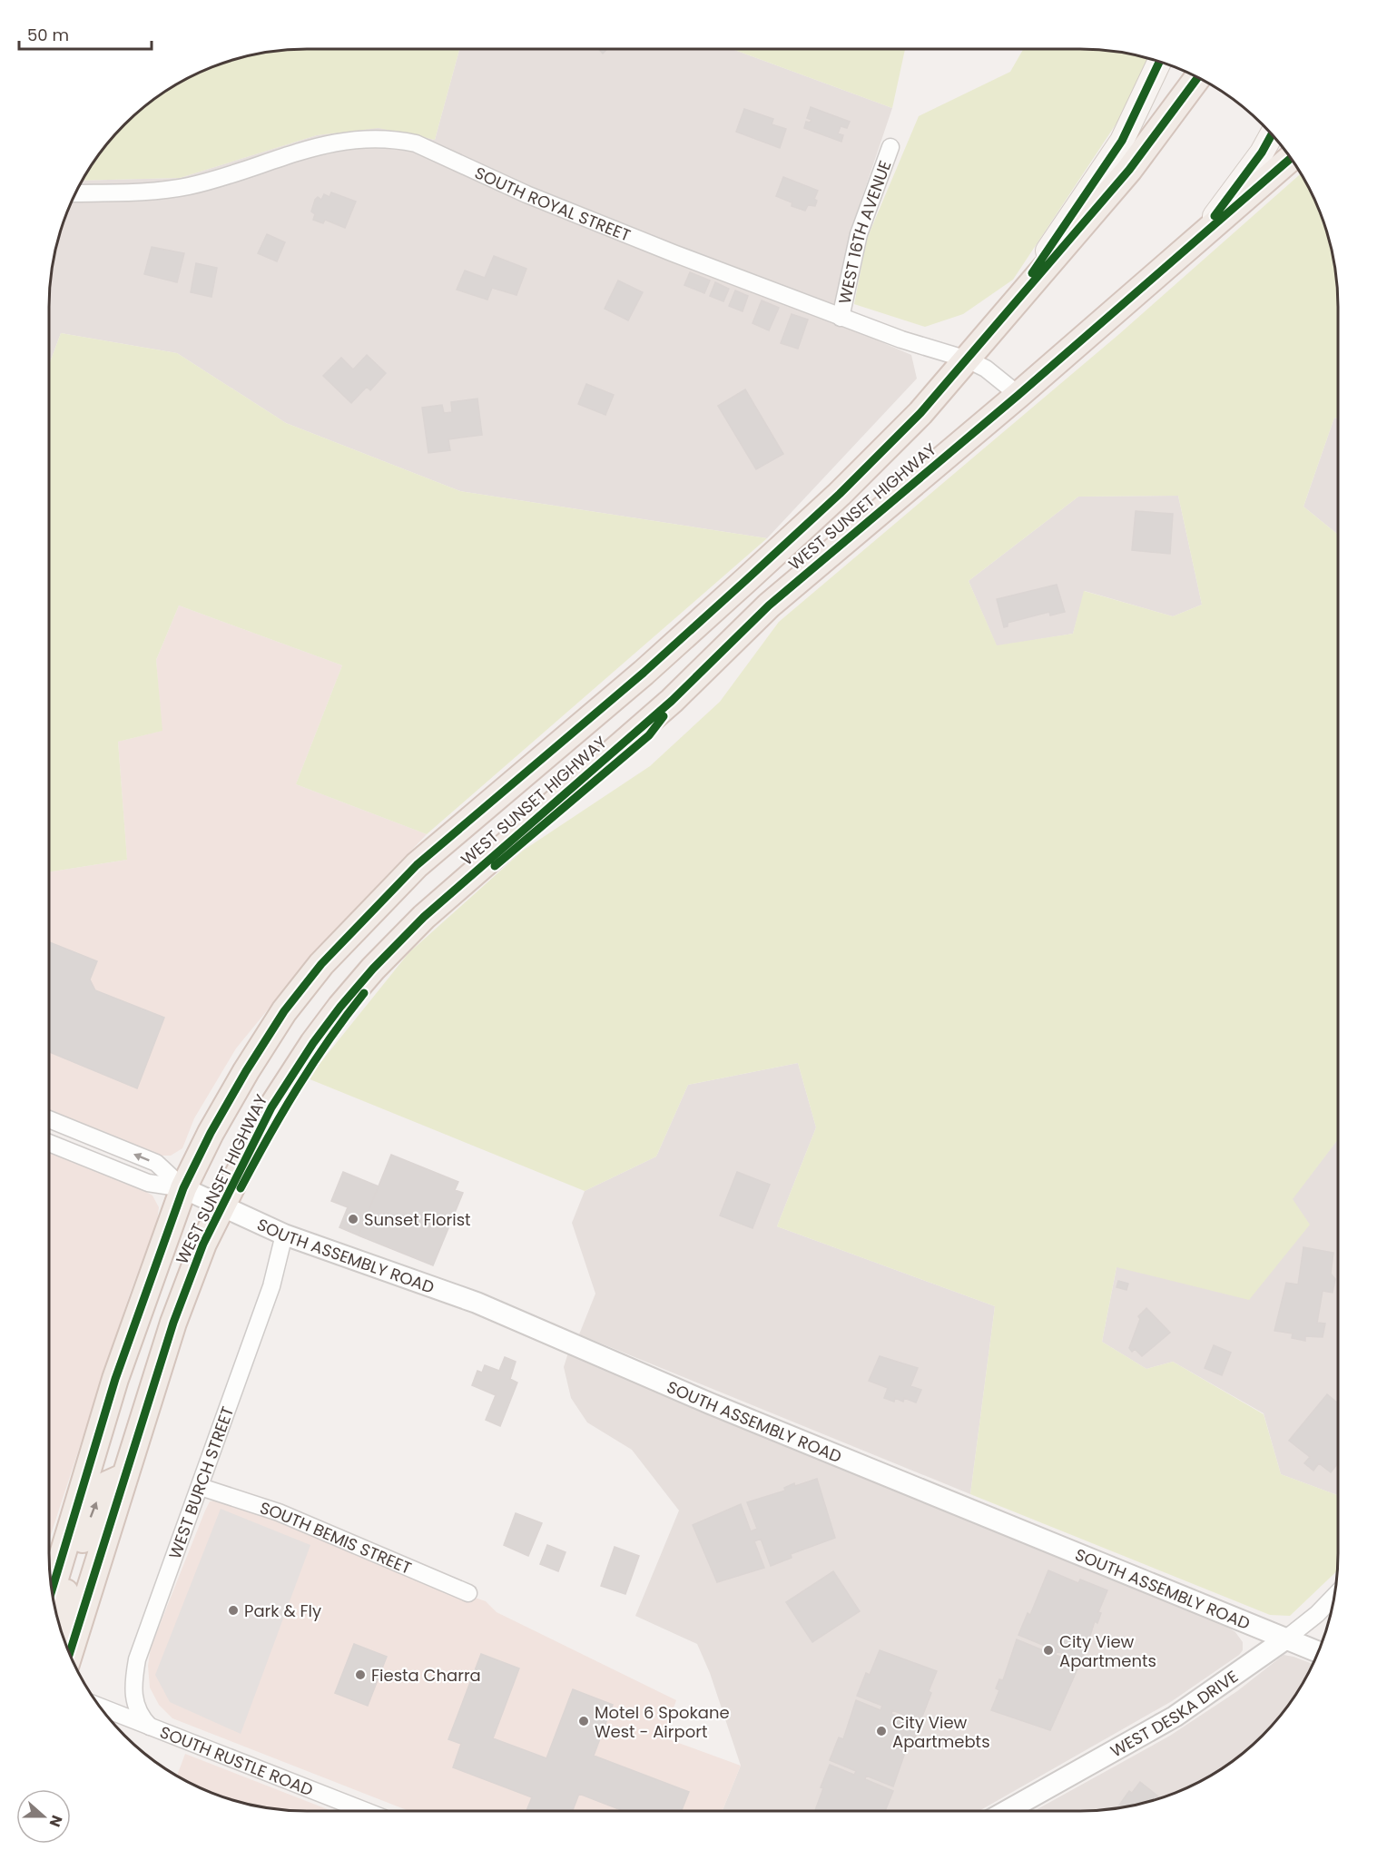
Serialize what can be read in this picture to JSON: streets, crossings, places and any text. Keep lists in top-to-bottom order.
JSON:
{
  "streets": {
    "main road": ["WEST SUNSET HIGHWAY"],
    "street": [
      "SOUTH ROYAL STREET",
      "WEST 16TH AVENUE",
      "SOUTH ASSEMBLY ROAD",
      "WEST BURCH STREET",
      "SOUTH BEMIS STREET",
      "WEST DESKA DRIVE",
      "SOUTH RUSTLE ROAD"
    ]
  },
  "crossings": [
    ["SOUTH ROYAL STREET", "WEST 16TH AVENUE"],
    ["SOUTH ROYAL STREET", "WEST SUNSET HIGHWAY"],
    ["WEST SUNSET HIGHWAY", "SOUTH ASSEMBLY ROAD"],
    ["SOUTH ASSEMBLY ROAD", "WEST BURCH STREET"],
    ["SOUTH ASSEMBLY ROAD", "WEST DESKA DRIVE"],
    ["WEST BURCH STREET", "SOUTH BEMIS STREET"],
    ["WEST BURCH STREET", "SOUTH RUSTLE ROAD"]
  ],
  "places": [
    "Sunset Florist",
    "Park & Fly",
    "City View Apartments",
    "Fiesta Charra",
    "Motel 6 Spokane West - Airport",
    "City View Apartmebts"
  ],
  "scale_bar": "50 m",
  "north": "right"
}
